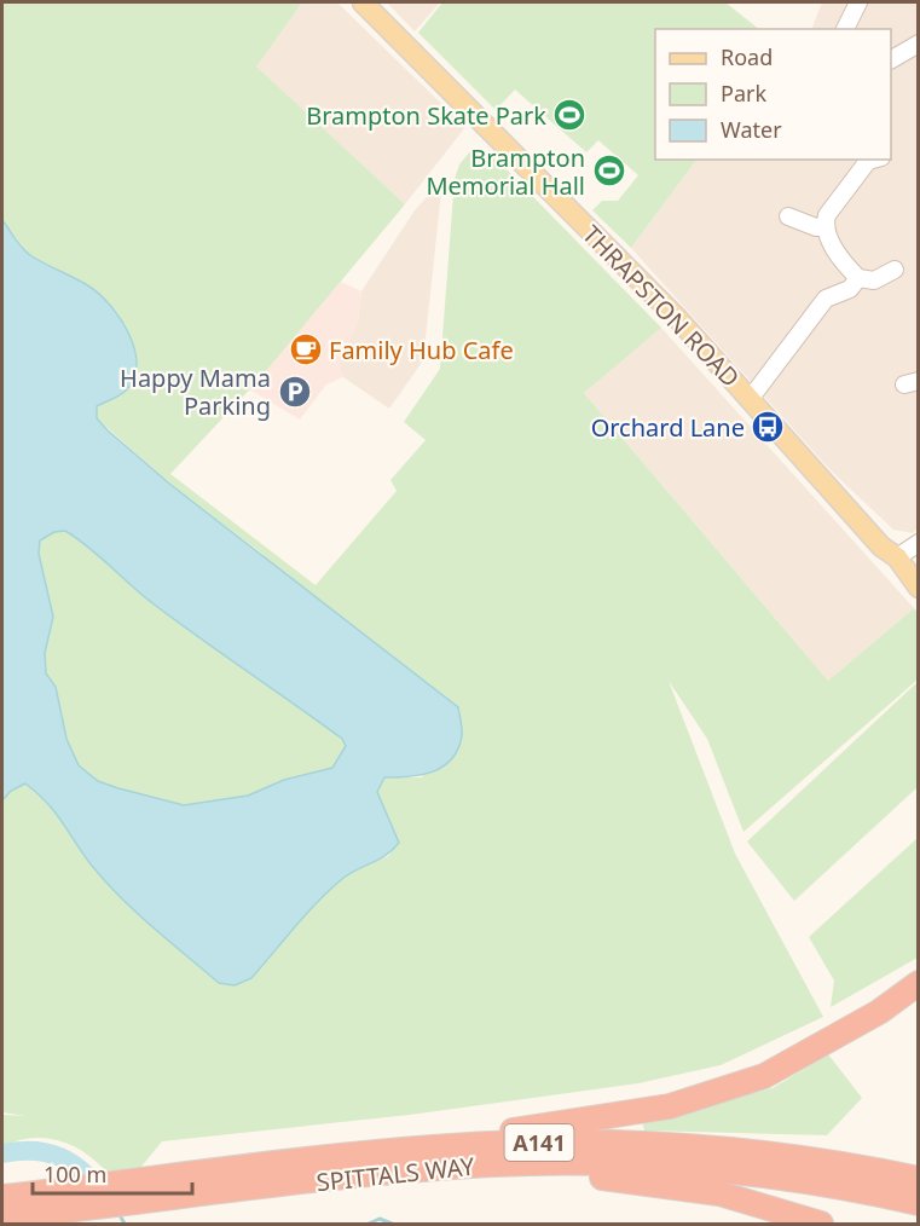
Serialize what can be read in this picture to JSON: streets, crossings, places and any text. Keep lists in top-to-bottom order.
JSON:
{
  "streets": {
    "highway": ["A141", "SPITTALS WAY"],
    "main road": ["THRAPSTON ROAD"]
  },
  "places": {
    "sports": ["Brampton Skate Park", "Brampton Memorial Hall"],
    "cafe": ["Family Hub Cafe"],
    "parking": ["Happy Mama Parking"],
    "bus stop": ["Orchard Lane"]
  },
  "legend": ["Road", "Park", "Water"],
  "scale_bar": "100 m"
}
